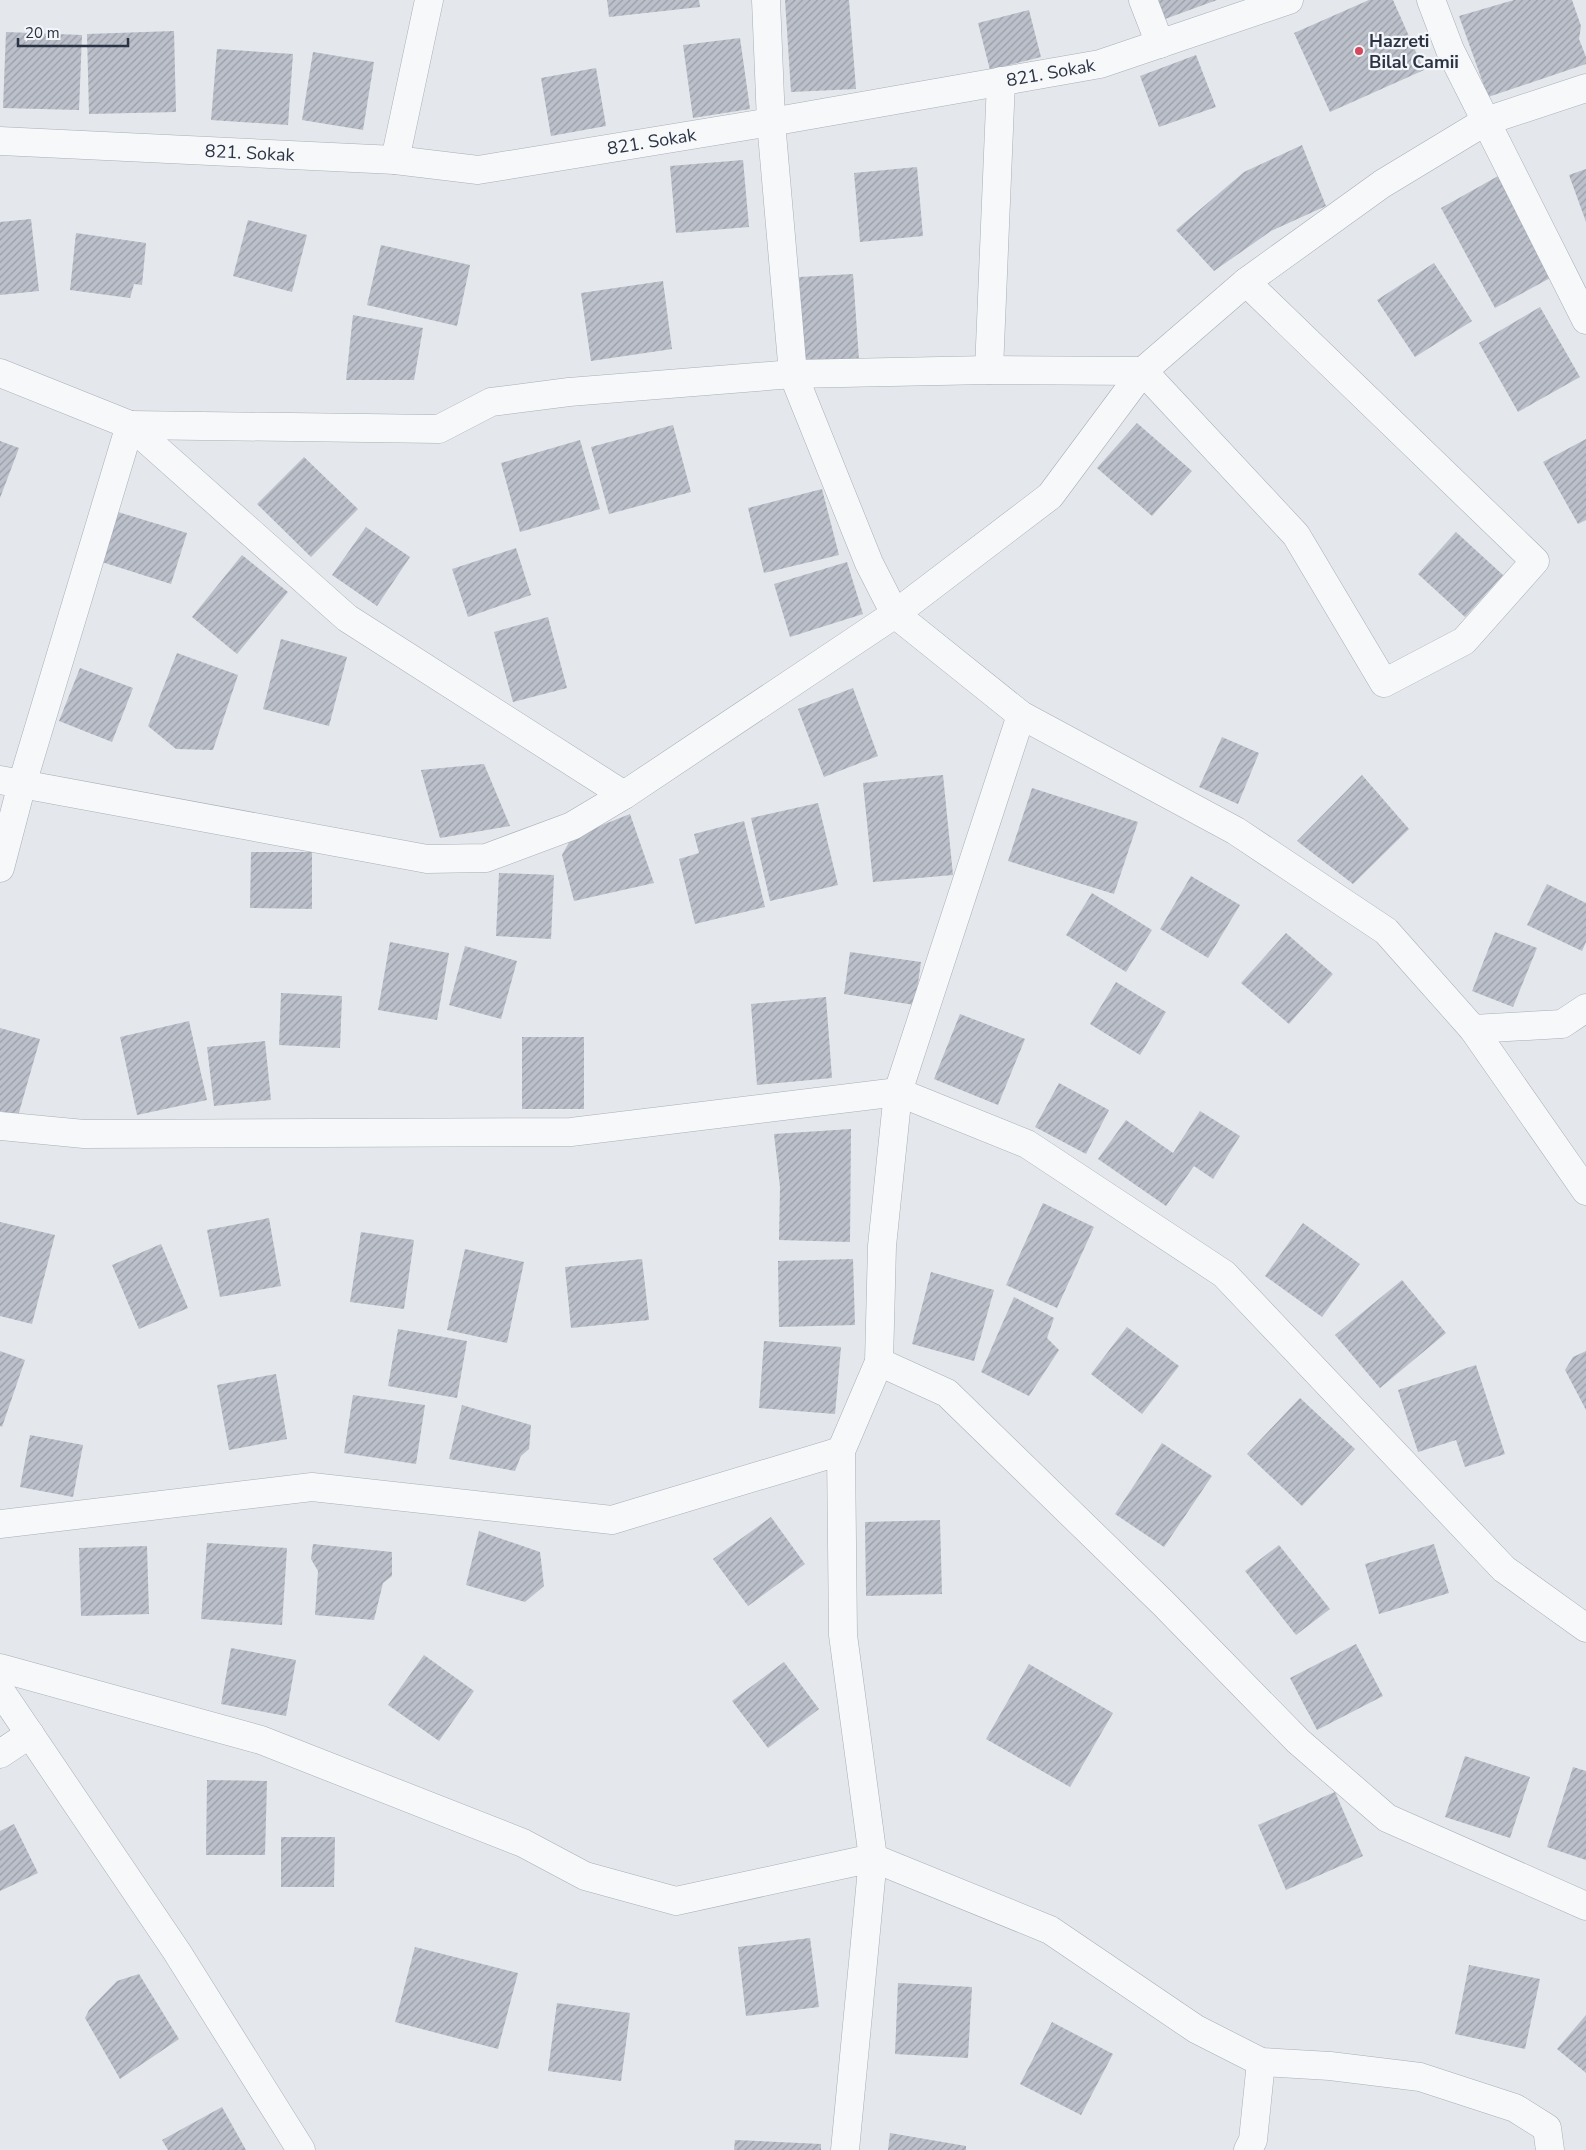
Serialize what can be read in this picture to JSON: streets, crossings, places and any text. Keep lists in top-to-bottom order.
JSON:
{
  "streets": {
    "street": ["821. Sokak"]
  },
  "places": ["Hazreti Bilal Camii"],
  "scale_bar": "20 m"
}
